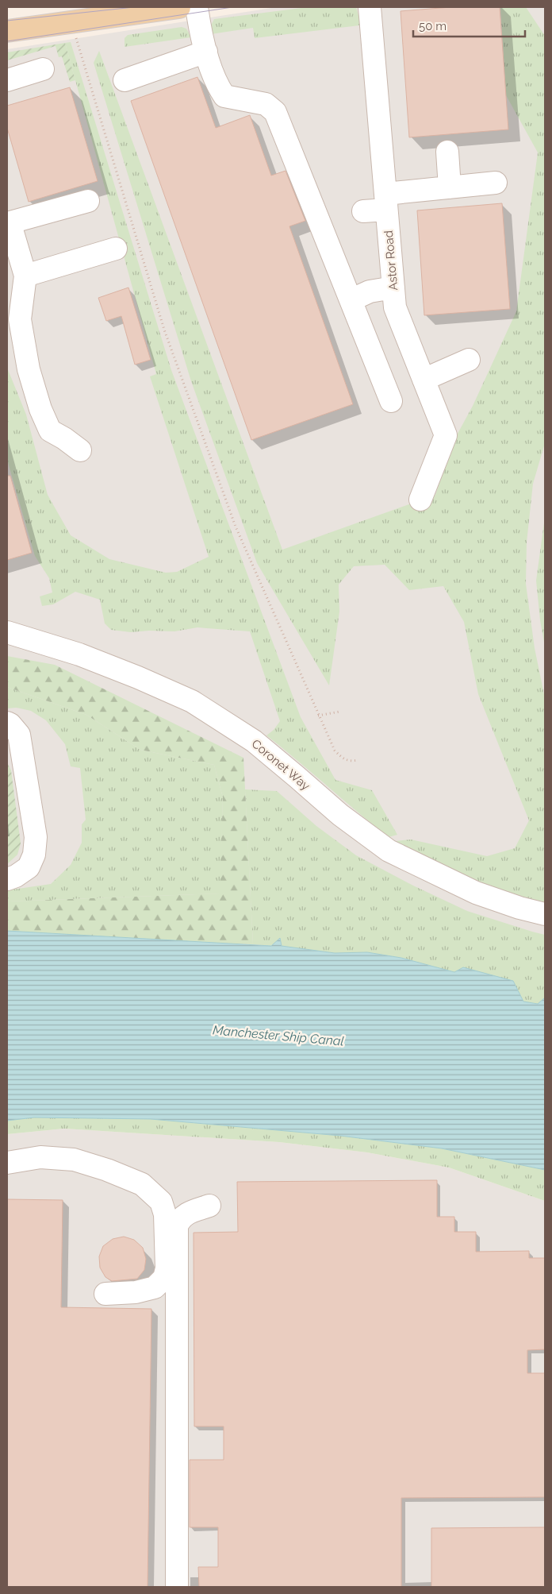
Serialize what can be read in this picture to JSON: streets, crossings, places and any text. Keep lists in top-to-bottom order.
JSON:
{
  "streets": {
    "street": ["Astor Road", "Coronet Way"]
  },
  "water": ["Manchester Ship Canal"],
  "scale_bar": "50 m"
}
